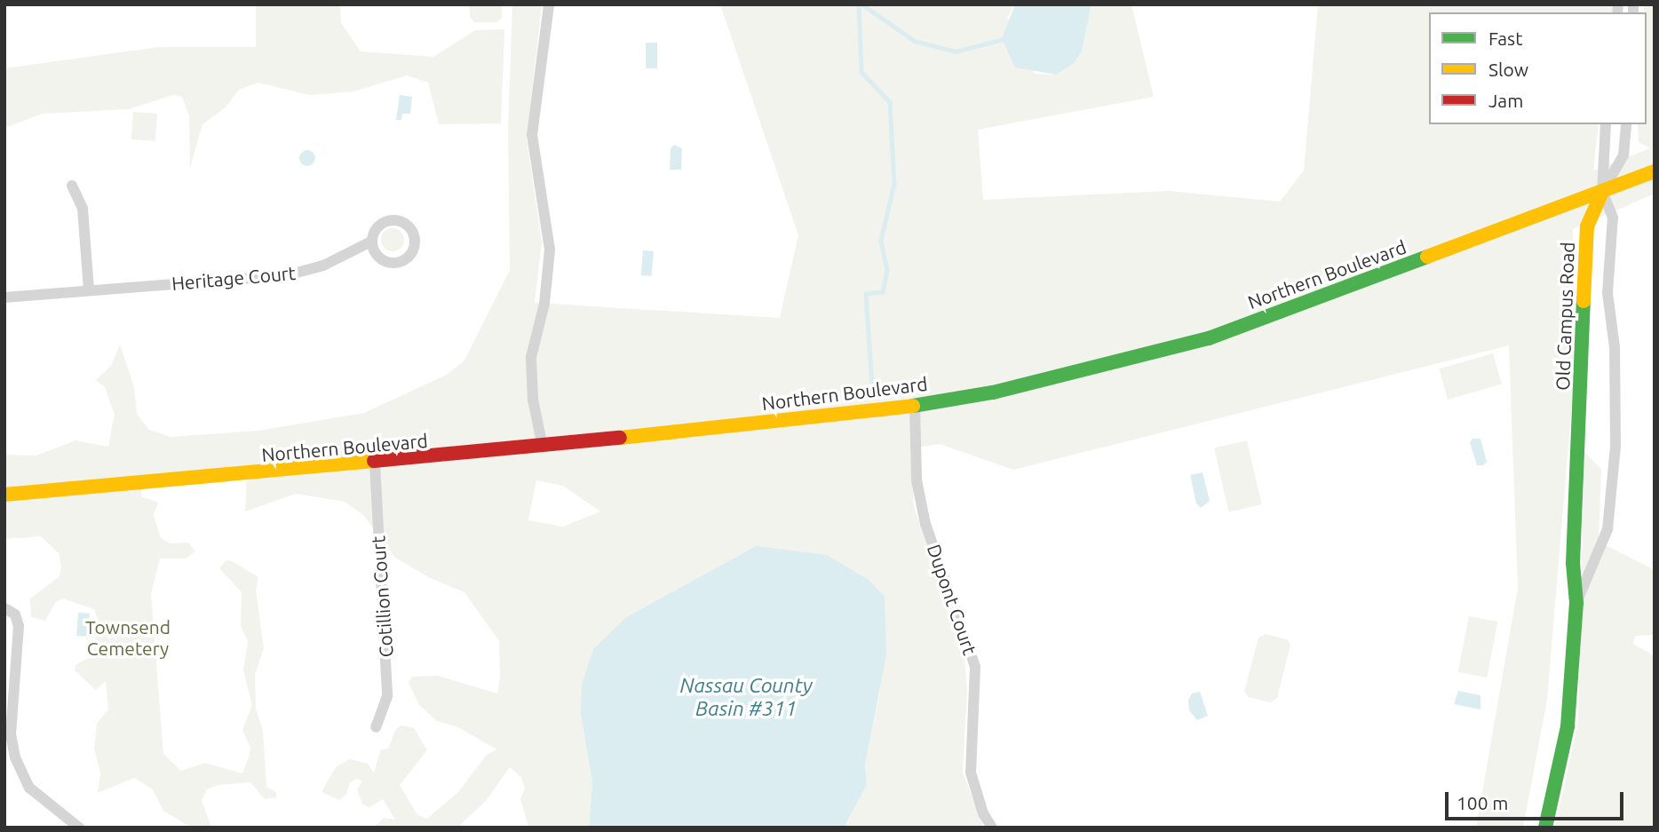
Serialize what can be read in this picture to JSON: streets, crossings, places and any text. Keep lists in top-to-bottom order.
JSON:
{
  "streets": {
    "main road": ["Northern Boulevard", "Old Campus Road"],
    "street": ["Heritage Court", "Cotillion Court", "Dupont Court"]
  },
  "crossings": [
    ["Northern Boulevard", "Old Campus Road"],
    ["Northern Boulevard", "Cotillion Court"],
    ["Northern Boulevard", "Dupont Court"]
  ],
  "water": ["Nassau County Basin #311"],
  "parks": ["Townsend Cemetery"],
  "legend": ["Fast", "Slow", "Jam"],
  "scale_bar": "100 m"
}
